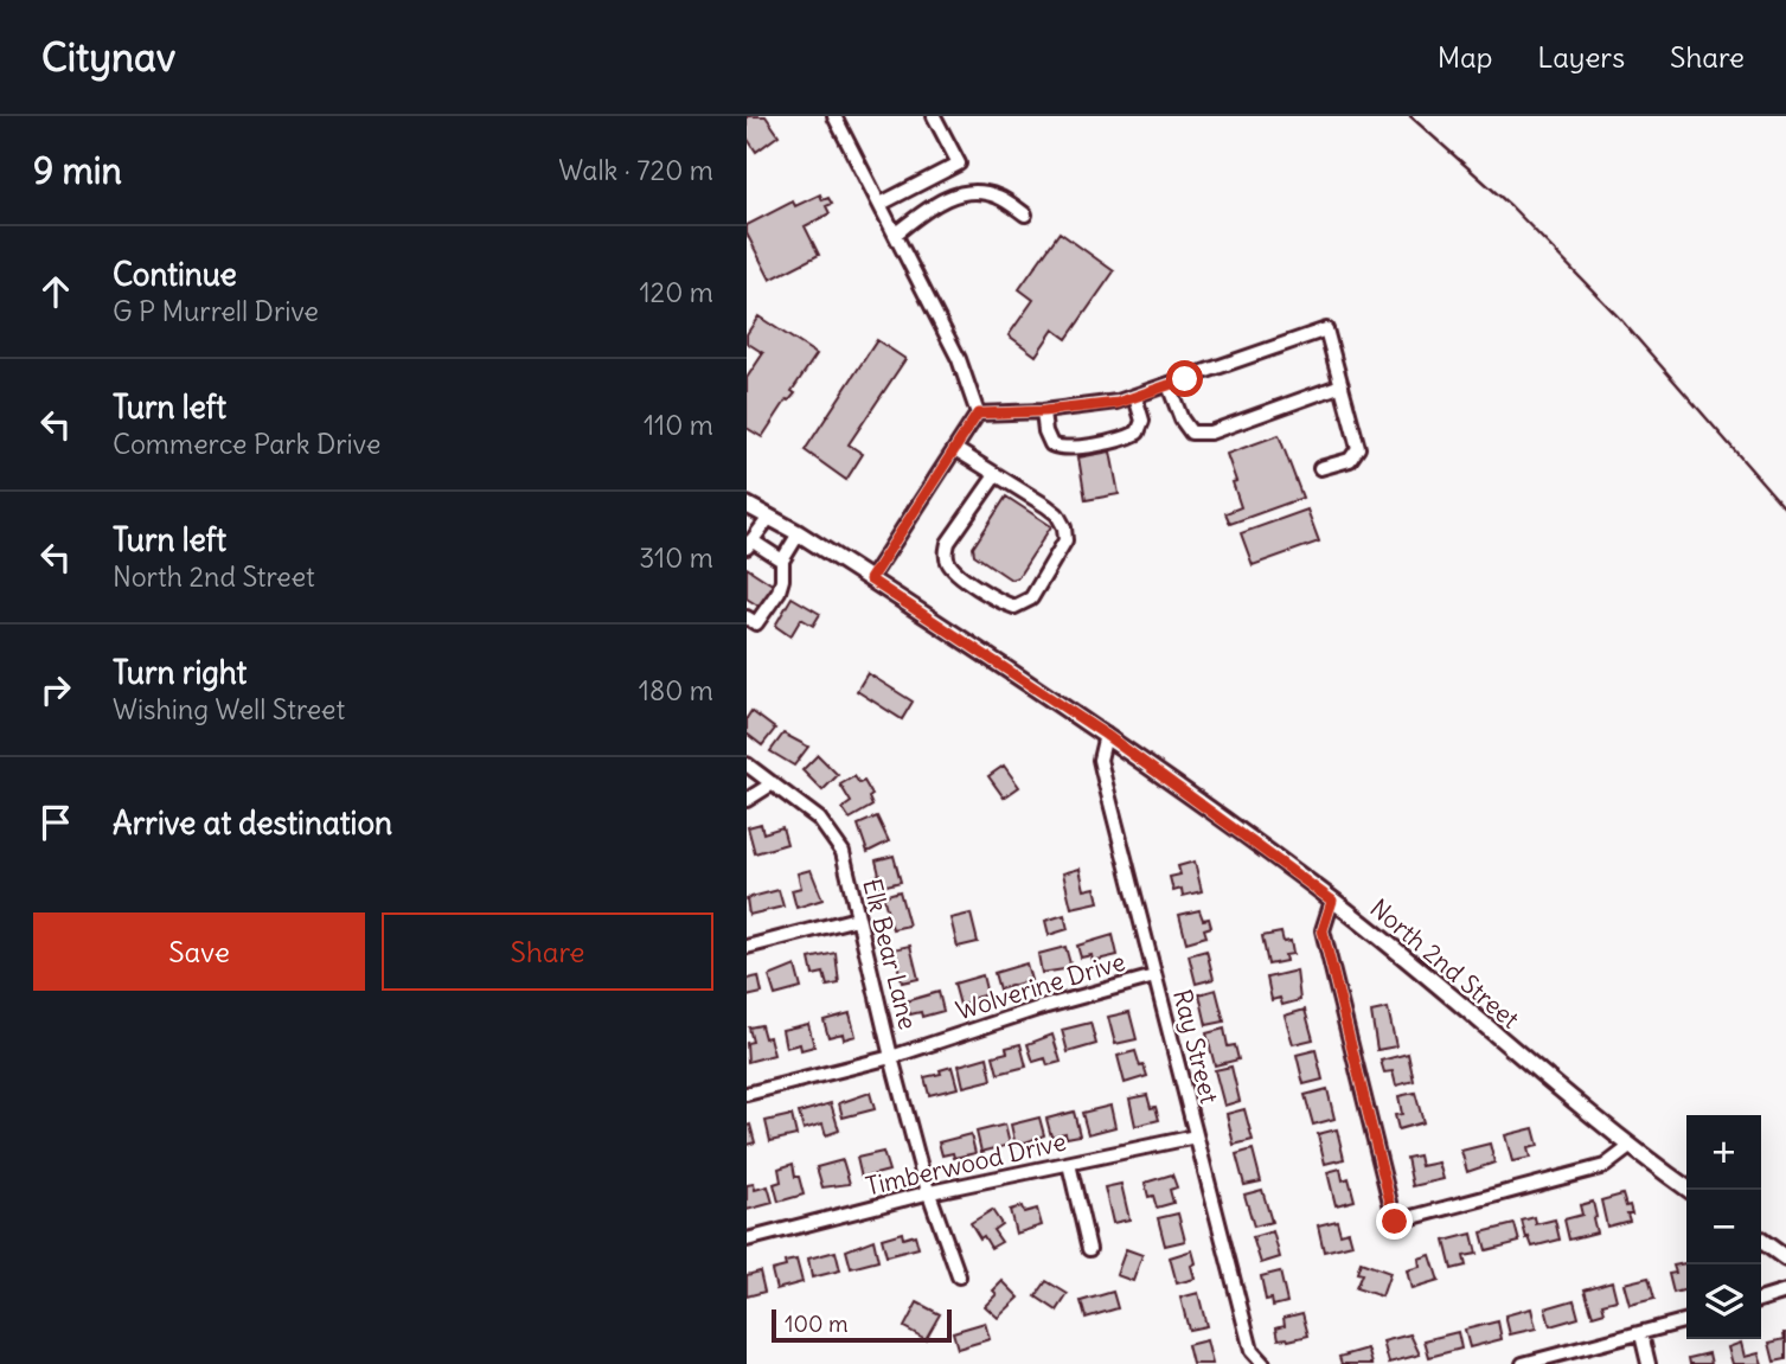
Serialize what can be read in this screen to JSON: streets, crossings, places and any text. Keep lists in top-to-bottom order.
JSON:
{
  "streets": {
    "main road": ["North 2nd Street"],
    "street": [
      "Elk Bear Lane",
      "Wolverine Drive",
      "Ray Street",
      "Timberwood Drive"
    ]
  },
  "crossings": [
    ["Elk Bear Lane", "Wolverine Drive"],
    ["Elk Bear Lane", "Timberwood Drive"],
    ["North 2nd Street", "Ray Street"],
    ["Wolverine Drive", "Ray Street"],
    ["Ray Street", "Timberwood Drive"]
  ],
  "scale_bar": "100 m",
  "page": {
    "header": "Citynav",
    "nav": ["Map", "Layers", "Share"],
    "heading": ["9 min", "Walk · 720 m"],
    "list": [
      ["Continue", "G P Murrell Drive", "120 m"],
      ["Turn left", "Commerce Park Drive", "110 m"],
      ["Turn left", "North 2nd Street", "310 m"],
      ["Turn right", "Wishing Well Street", "180 m"],
      "Arrive at destination"
    ],
    "buttons": ["Save", "Share"],
    "map_buttons": ["+", "−"],
    "scale": "100 m"
  }
}
